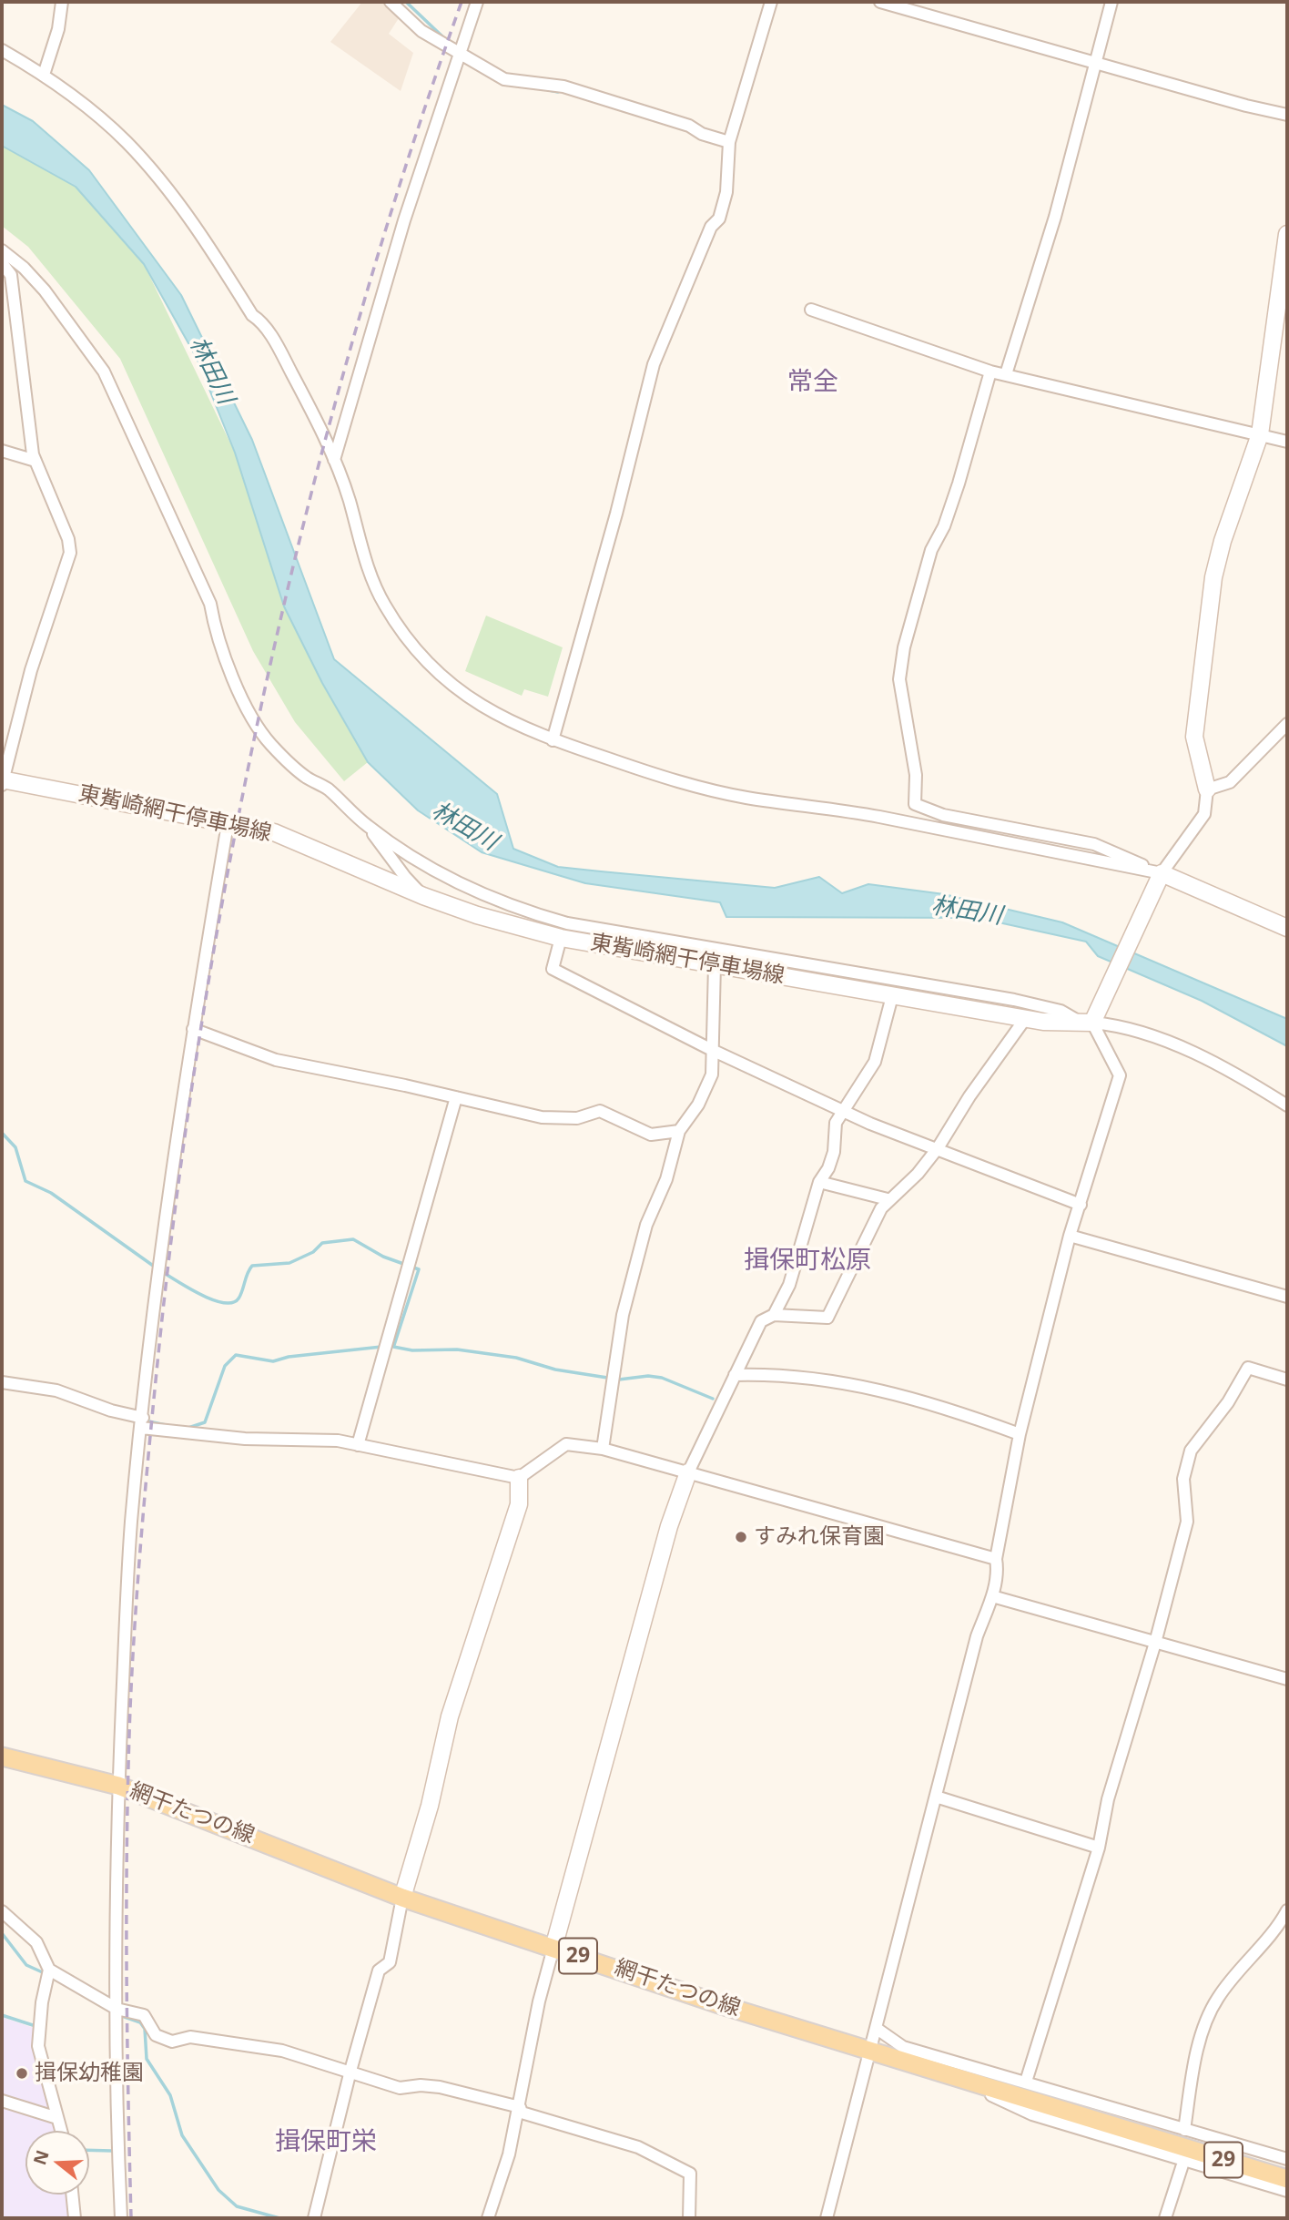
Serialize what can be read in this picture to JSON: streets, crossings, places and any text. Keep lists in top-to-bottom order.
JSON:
{
  "streets": {
    "main road": ["網干たつの線", "29"],
    "street": ["東觜崎網干停車場線"]
  },
  "districts": ["常全", "揖保町松原", "揖保町栄"],
  "water": ["林田川"],
  "places": ["すみれ保育園", "揖保幼稚園"],
  "north": "left"
}
